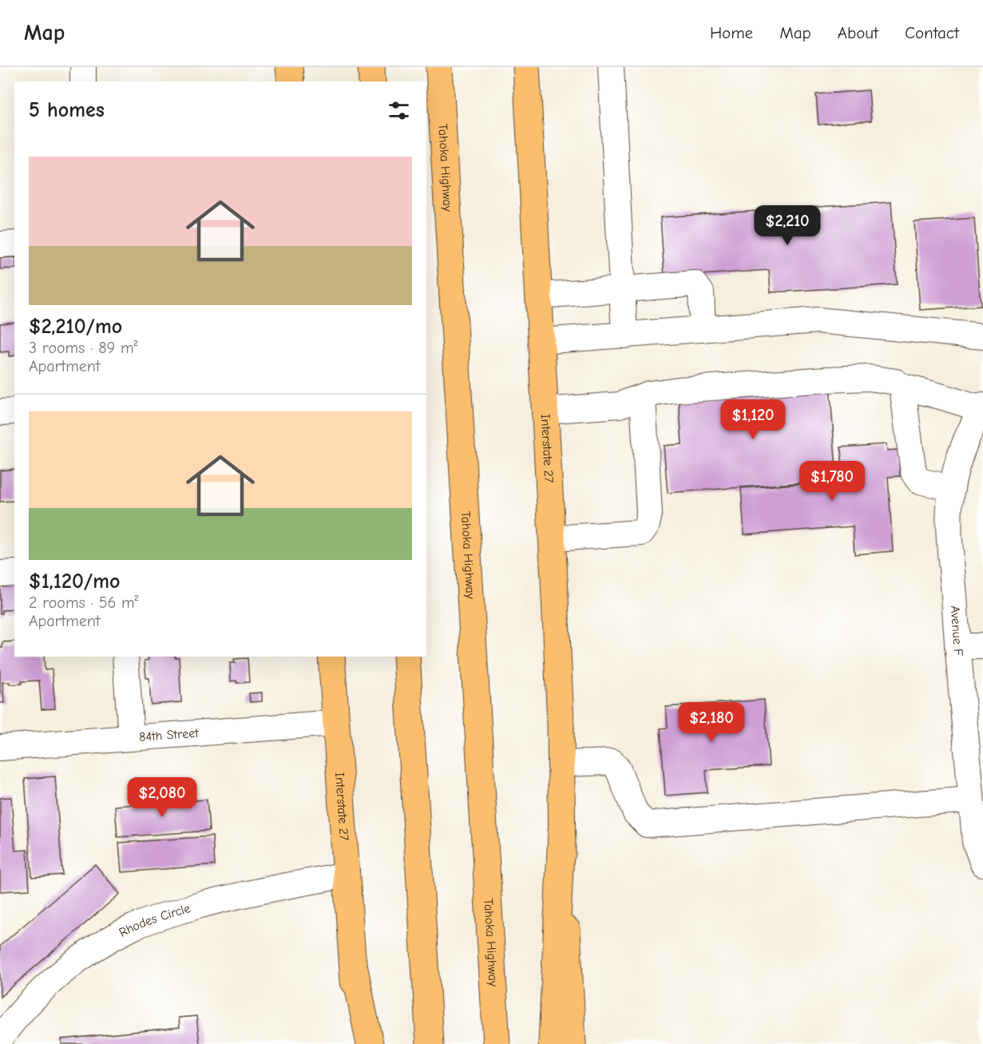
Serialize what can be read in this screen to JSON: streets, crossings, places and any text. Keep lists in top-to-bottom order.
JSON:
{
  "streets": {
    "main road": ["Tahoka Highway", "Interstate 27"],
    "street": ["Avenue F", "84th Street", "Rhodes Circle"]
  },
  "crossings": [
    ["Interstate 27", "84th Street"],
    ["Interstate 27", "Rhodes Circle"]
  ],
  "page": {
    "header": "Map",
    "nav": [
      "Home",
      "Map",
      "About",
      "Contact"
    ],
    "heading": "5 homes",
    "list": [
      {
        "name": "$2,210/mo",
        "note": "3 rooms · 89 m² · Apartment"
      },
      {
        "name": "$1,120/mo",
        "note": "2 rooms · 56 m² · Apartment"
      }
    ],
    "price": [
      "$2,210",
      "$1,120",
      "$1,780",
      "$2,180",
      "$2,080"
    ]
  }
}
